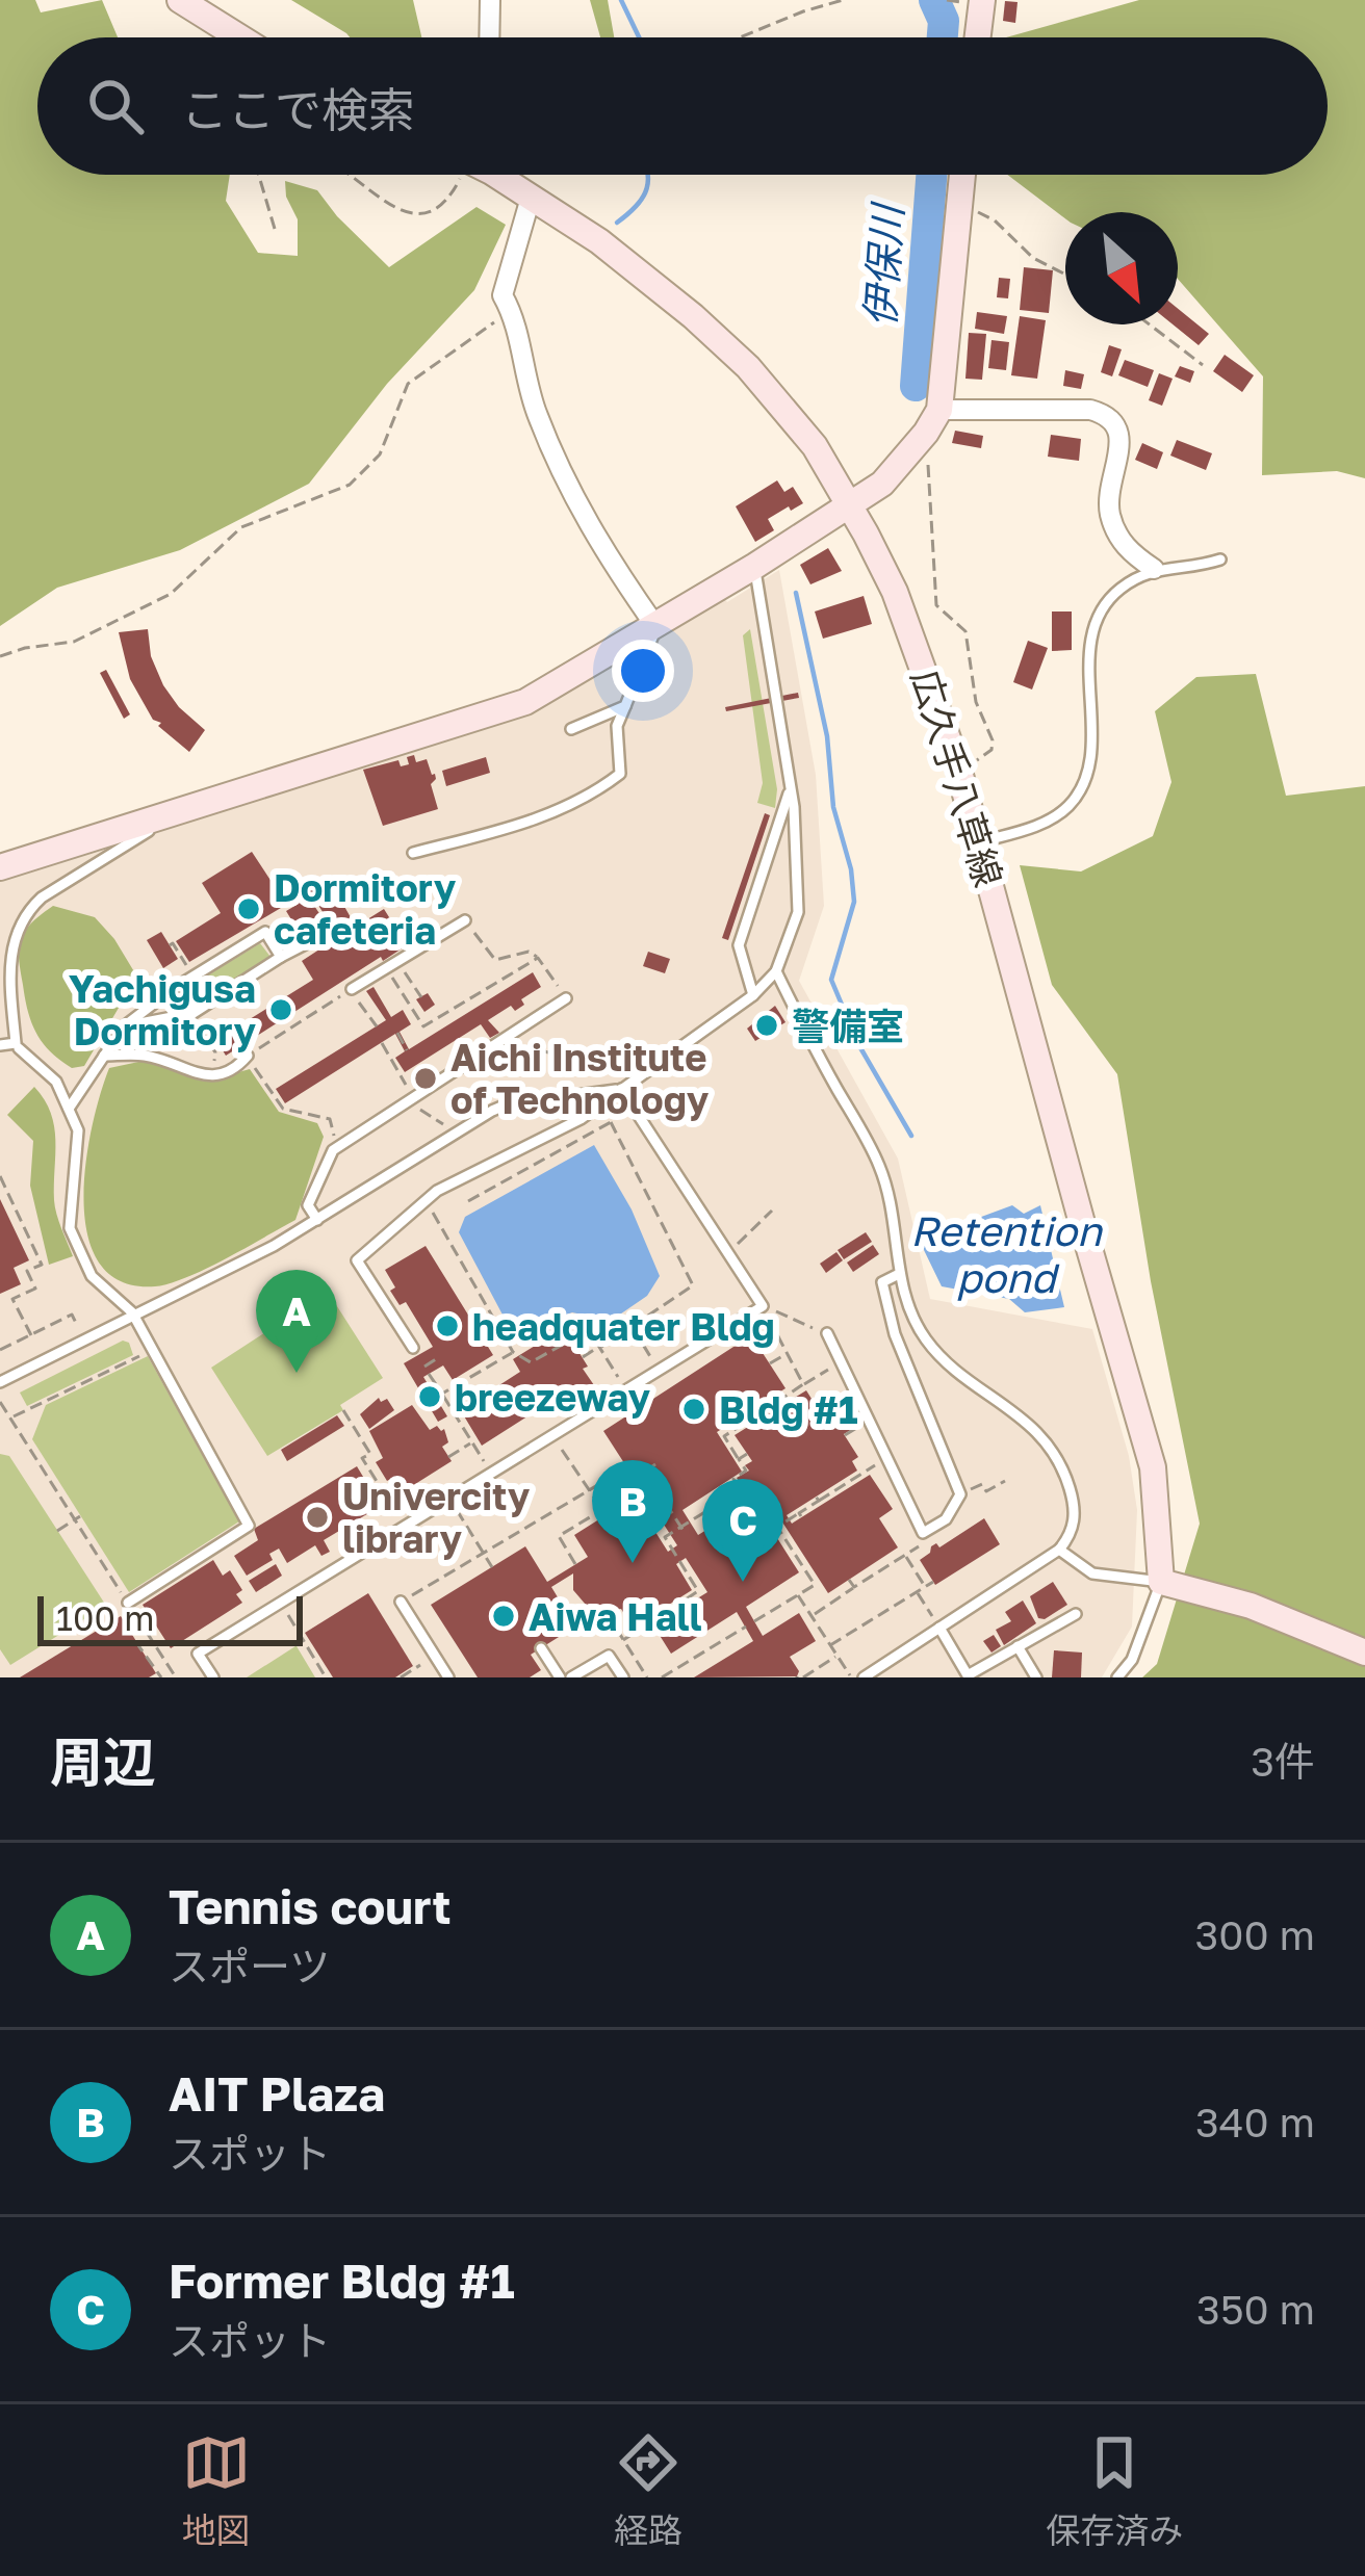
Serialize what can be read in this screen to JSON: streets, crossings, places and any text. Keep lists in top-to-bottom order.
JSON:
{
  "streets": {
    "main road": ["広久手八草線"]
  },
  "water": ["伊保川", "Retention pond"],
  "places": [
    "Dormitory cafeteria",
    "Yachigusa Dormitory",
    "警備室",
    "Aichi Institute of Technology",
    "headquater Bldg",
    "breezeway",
    "Bldg #1",
    "Univercity library",
    "Aiwa Hall"
  ],
  "scale_bar": "100 m",
  "north": "bottom right",
  "page": {
    "search": "ここで検索",
    "pins": ["A", "B", "C"],
    "scale": "100 m",
    "heading": ["周辺", "3件"],
    "list": [
      {
        "mark": "A",
        "name": "Tennis court",
        "note": "スポーツ",
        "value": "300 m"
      },
      {
        "mark": "B",
        "name": "AIT Plaza",
        "note": "スポット",
        "value": "340 m"
      },
      {
        "mark": "C",
        "name": "Former Bldg #1",
        "note": "スポット",
        "value": "350 m"
      }
    ],
    "nav": ["地図", "経路", "保存済み"]
  }
}
